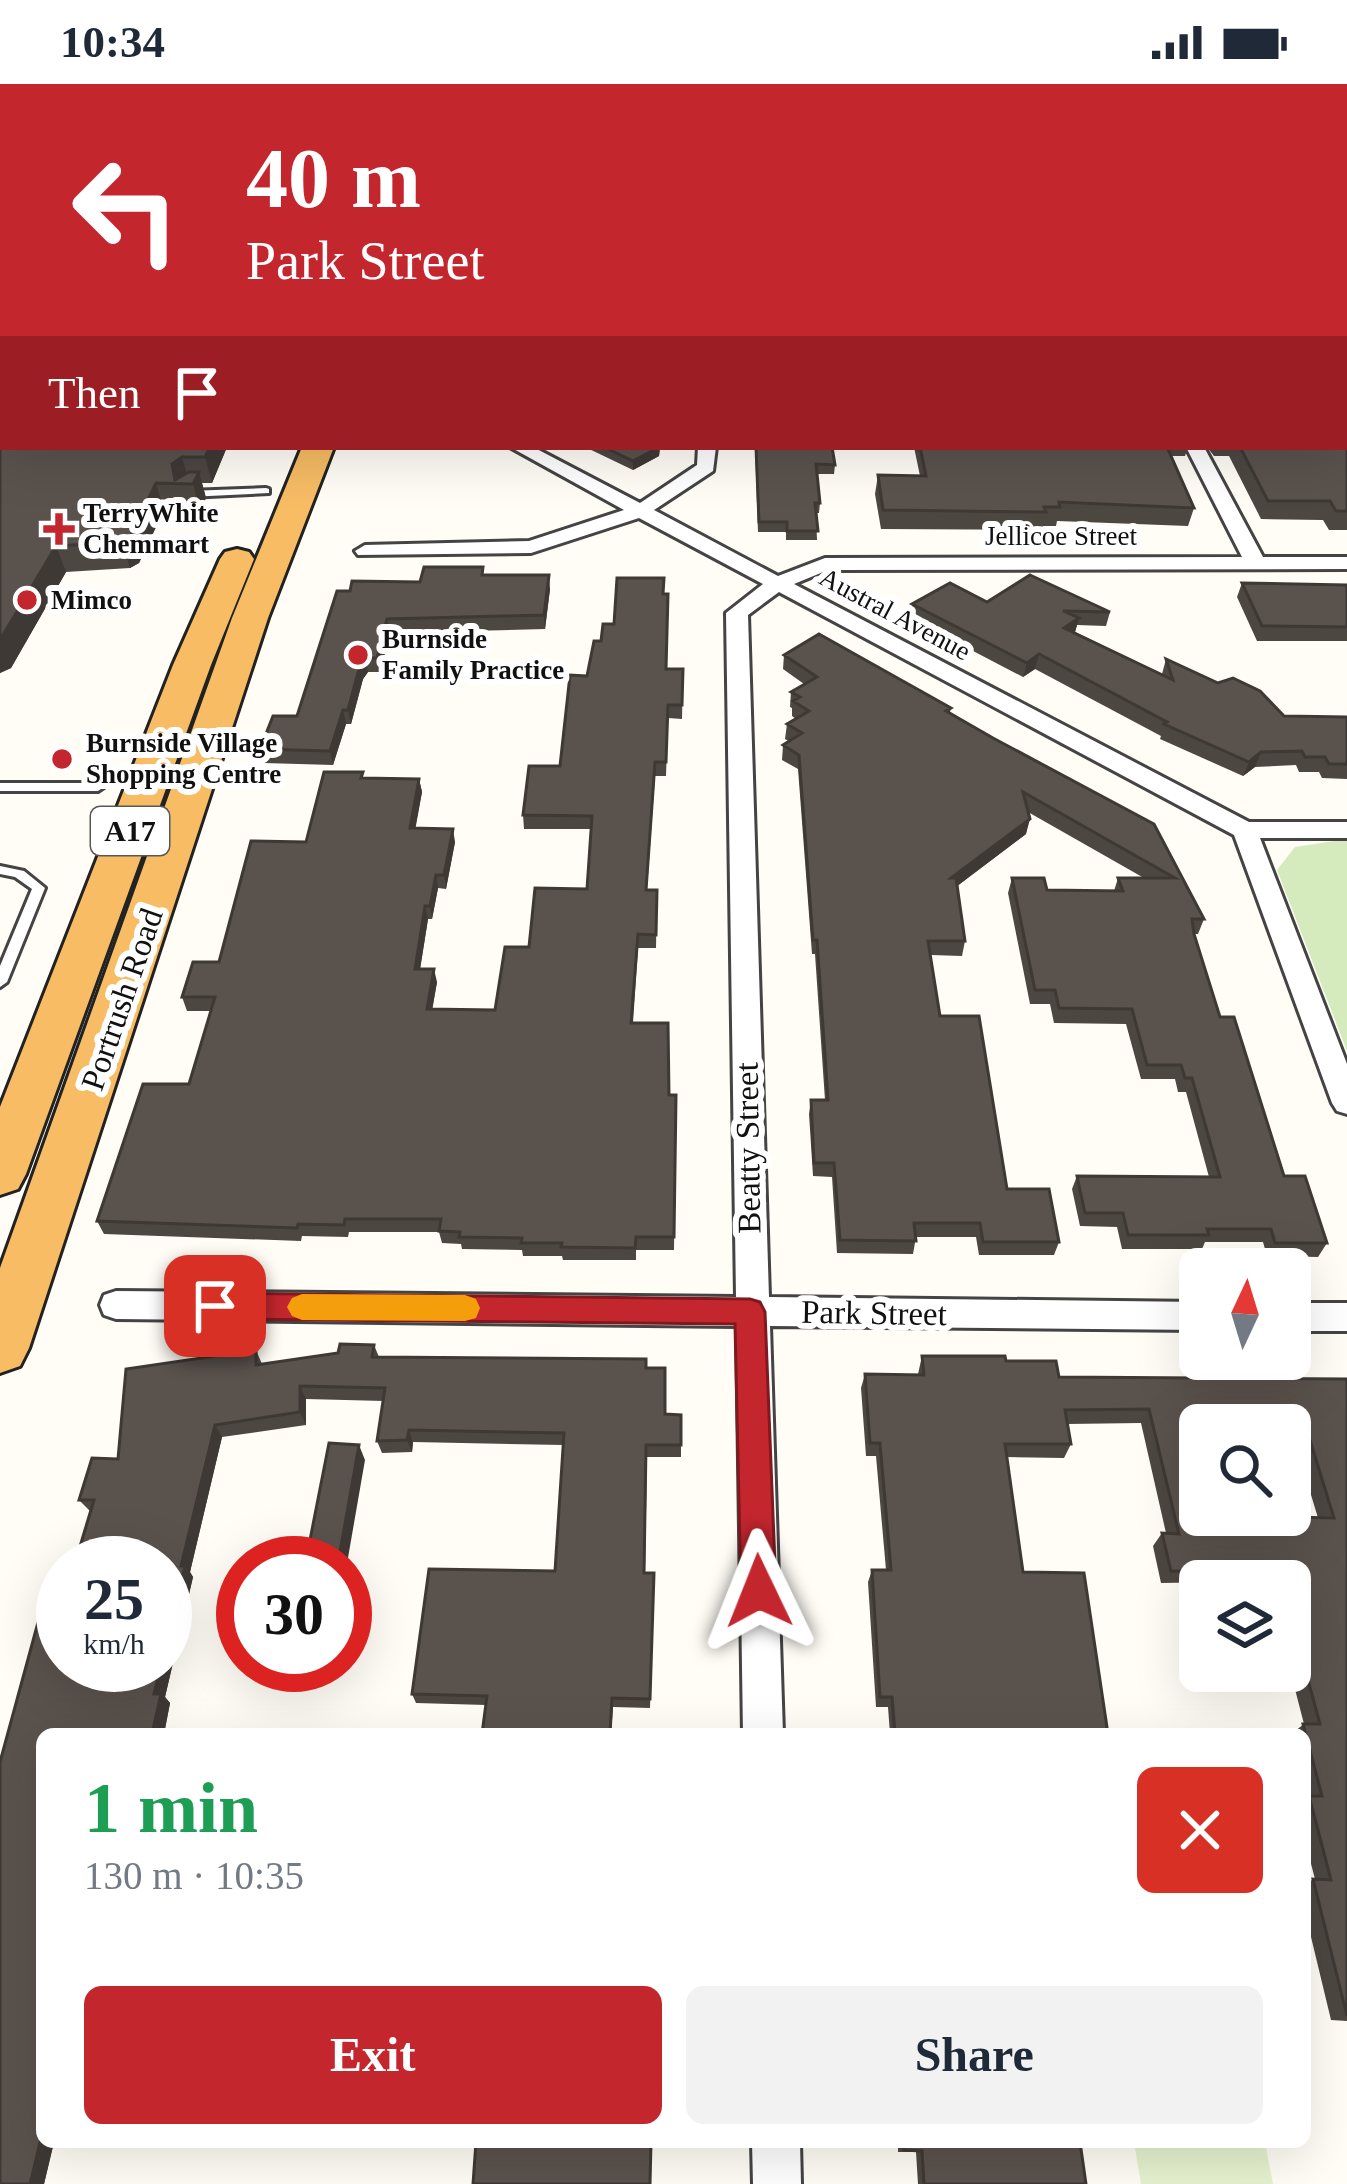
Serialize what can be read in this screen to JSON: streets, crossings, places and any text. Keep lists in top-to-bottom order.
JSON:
{
  "streets": {
    "highway": ["A17", "Portrush Road"],
    "street": [
      "Jellicoe Street",
      "Austral Avenue",
      "Beatty Street",
      "Park Street"
    ]
  },
  "crossings": [
    ["Jellicoe Street", "Austral Avenue"],
    ["Jellicoe Street", "Beatty Street"],
    ["Austral Avenue", "Beatty Street"],
    ["Beatty Street", "Park Street"]
  ],
  "places": {
    "health": ["TerryWhite Chemmart"],
    "other": ["Mimco", "Burnside Family Practice", "Burnside Village Shopping Centre"]
  },
  "north": "top",
  "page": {
    "status": "10:34",
    "turn": ["40 m", "Park Street"],
    "then": "Then",
    "speed": "25 km/h",
    "limit": "30",
    "heading": ["1 min", "130 m · 10:35"],
    "buttons": ["Exit", "Share"]
  }
}
